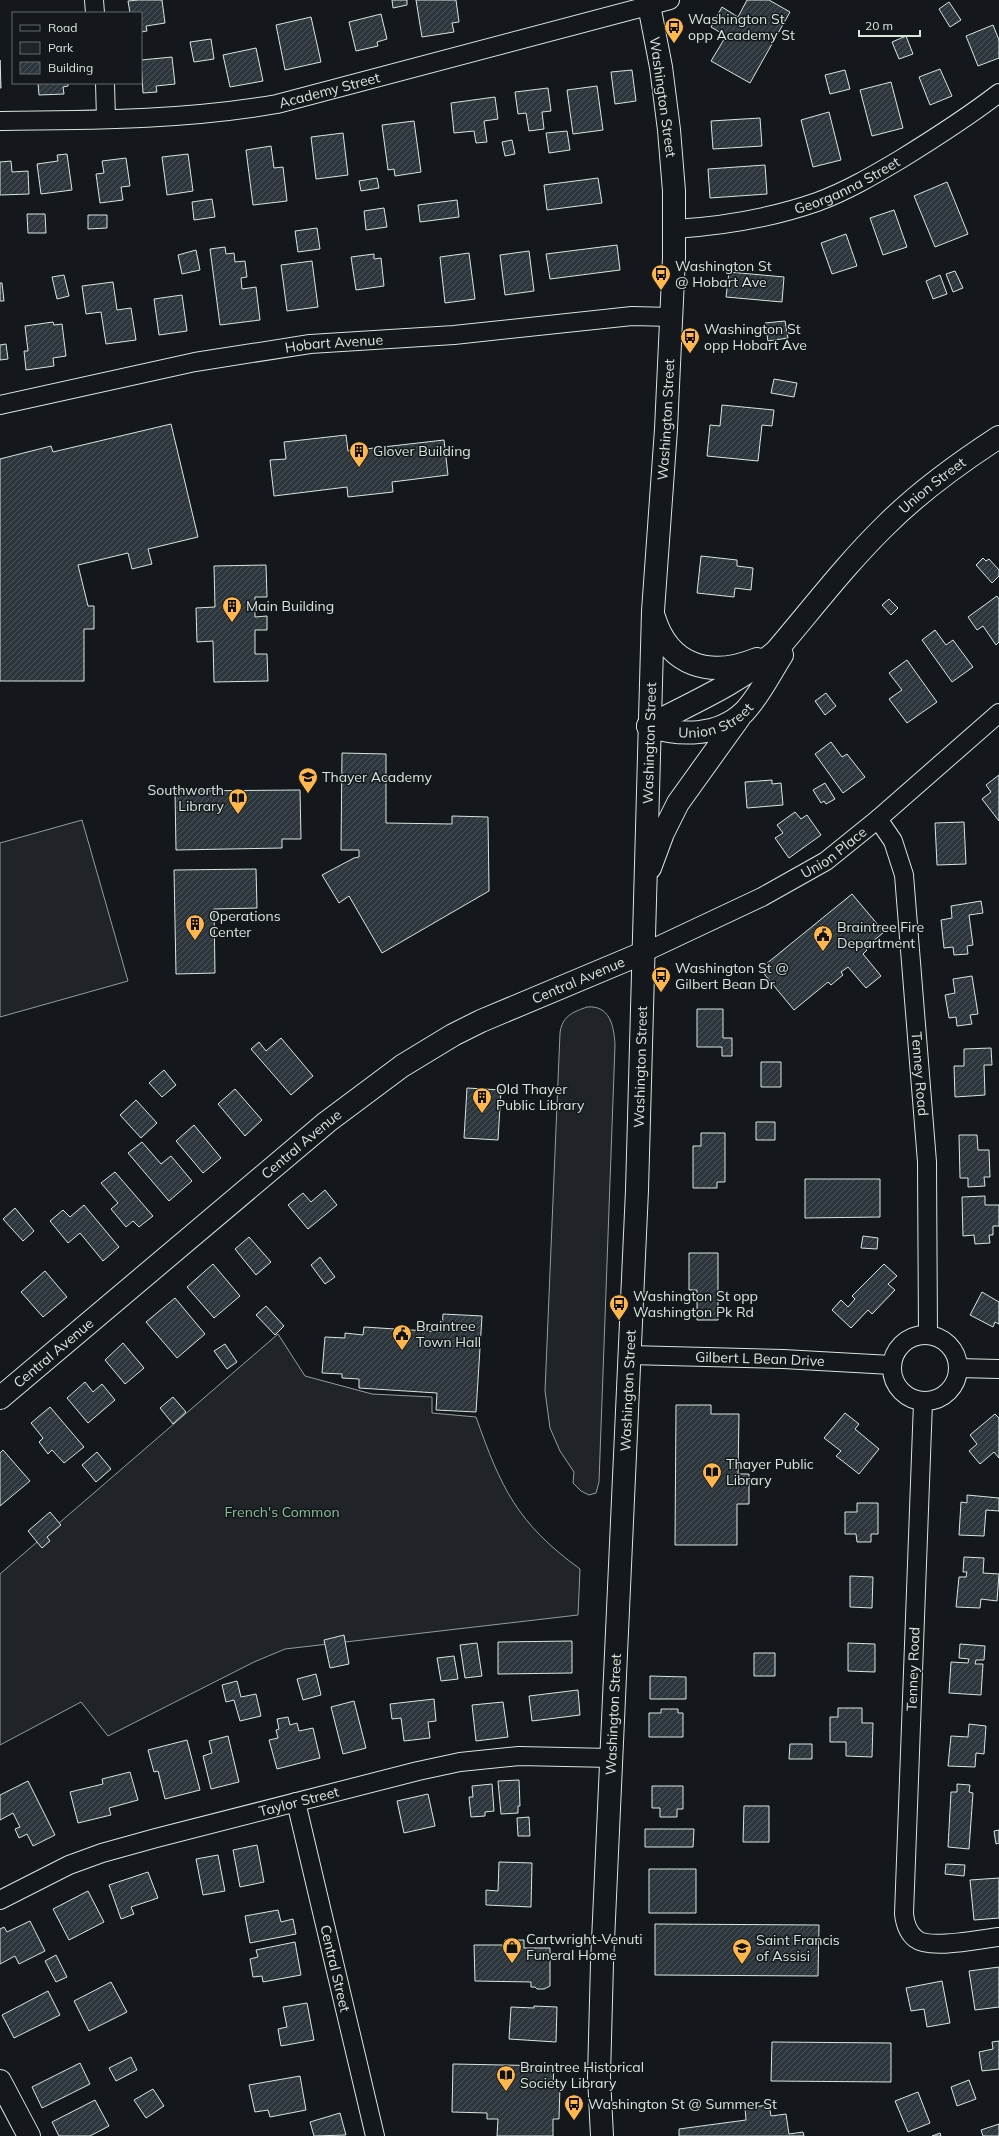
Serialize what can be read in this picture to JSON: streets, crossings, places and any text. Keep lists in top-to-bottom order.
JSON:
{
  "streets": {
    "main road": ["Washington Street", "Union Street", "Central Avenue"],
    "street": [
      "Academy Street",
      "Georganna Street",
      "Hobart Avenue",
      "Union Place",
      "Tenney Road",
      "Gilbert L Bean Drive",
      "Taylor Street",
      "Central Street"
    ]
  },
  "crossings": [
    ["Academy Street", "Washington Street"],
    ["Washington Street", "Georganna Street"],
    ["Washington Street", "Hobart Avenue"],
    ["Washington Street", "Union Street"],
    ["Washington Street", "Union Place"],
    ["Washington Street", "Central Avenue"],
    ["Washington Street", "Gilbert L Bean Drive"],
    ["Washington Street", "Taylor Street"],
    ["Union Place", "Central Avenue"],
    ["Union Place", "Tenney Road"],
    ["Tenney Road", "Gilbert L Bean Drive"],
    ["Taylor Street", "Central Street"]
  ],
  "parks": ["French's Common"],
  "places": {
    "bus stop": [
      "Washington St opp Academy St",
      "Washington St @ Hobart Ave",
      "Washington St opp Hobart Ave",
      "Washington St @ Gilbert Bean Dr",
      "Washington St opp Washington Pk Rd",
      "Washington St @ Summer St"
    ],
    "building": [
      "Glover Building",
      "Main Building",
      "Operations Center",
      "Old Thayer Public Library"
    ],
    "school or university": ["Thayer Academy", "Saint Francis of Assisi"],
    "library": ["Southworth Library", "Thayer Public Library", "Braintree Historical Society Library"],
    "public building": ["Braintree Fire Department", "Braintree Town Hall"],
    "shop": ["Cartwright-Venuti Funeral Home"]
  },
  "legend": ["Road", "Park", "Building"],
  "scale_bar": "20 m"
}
